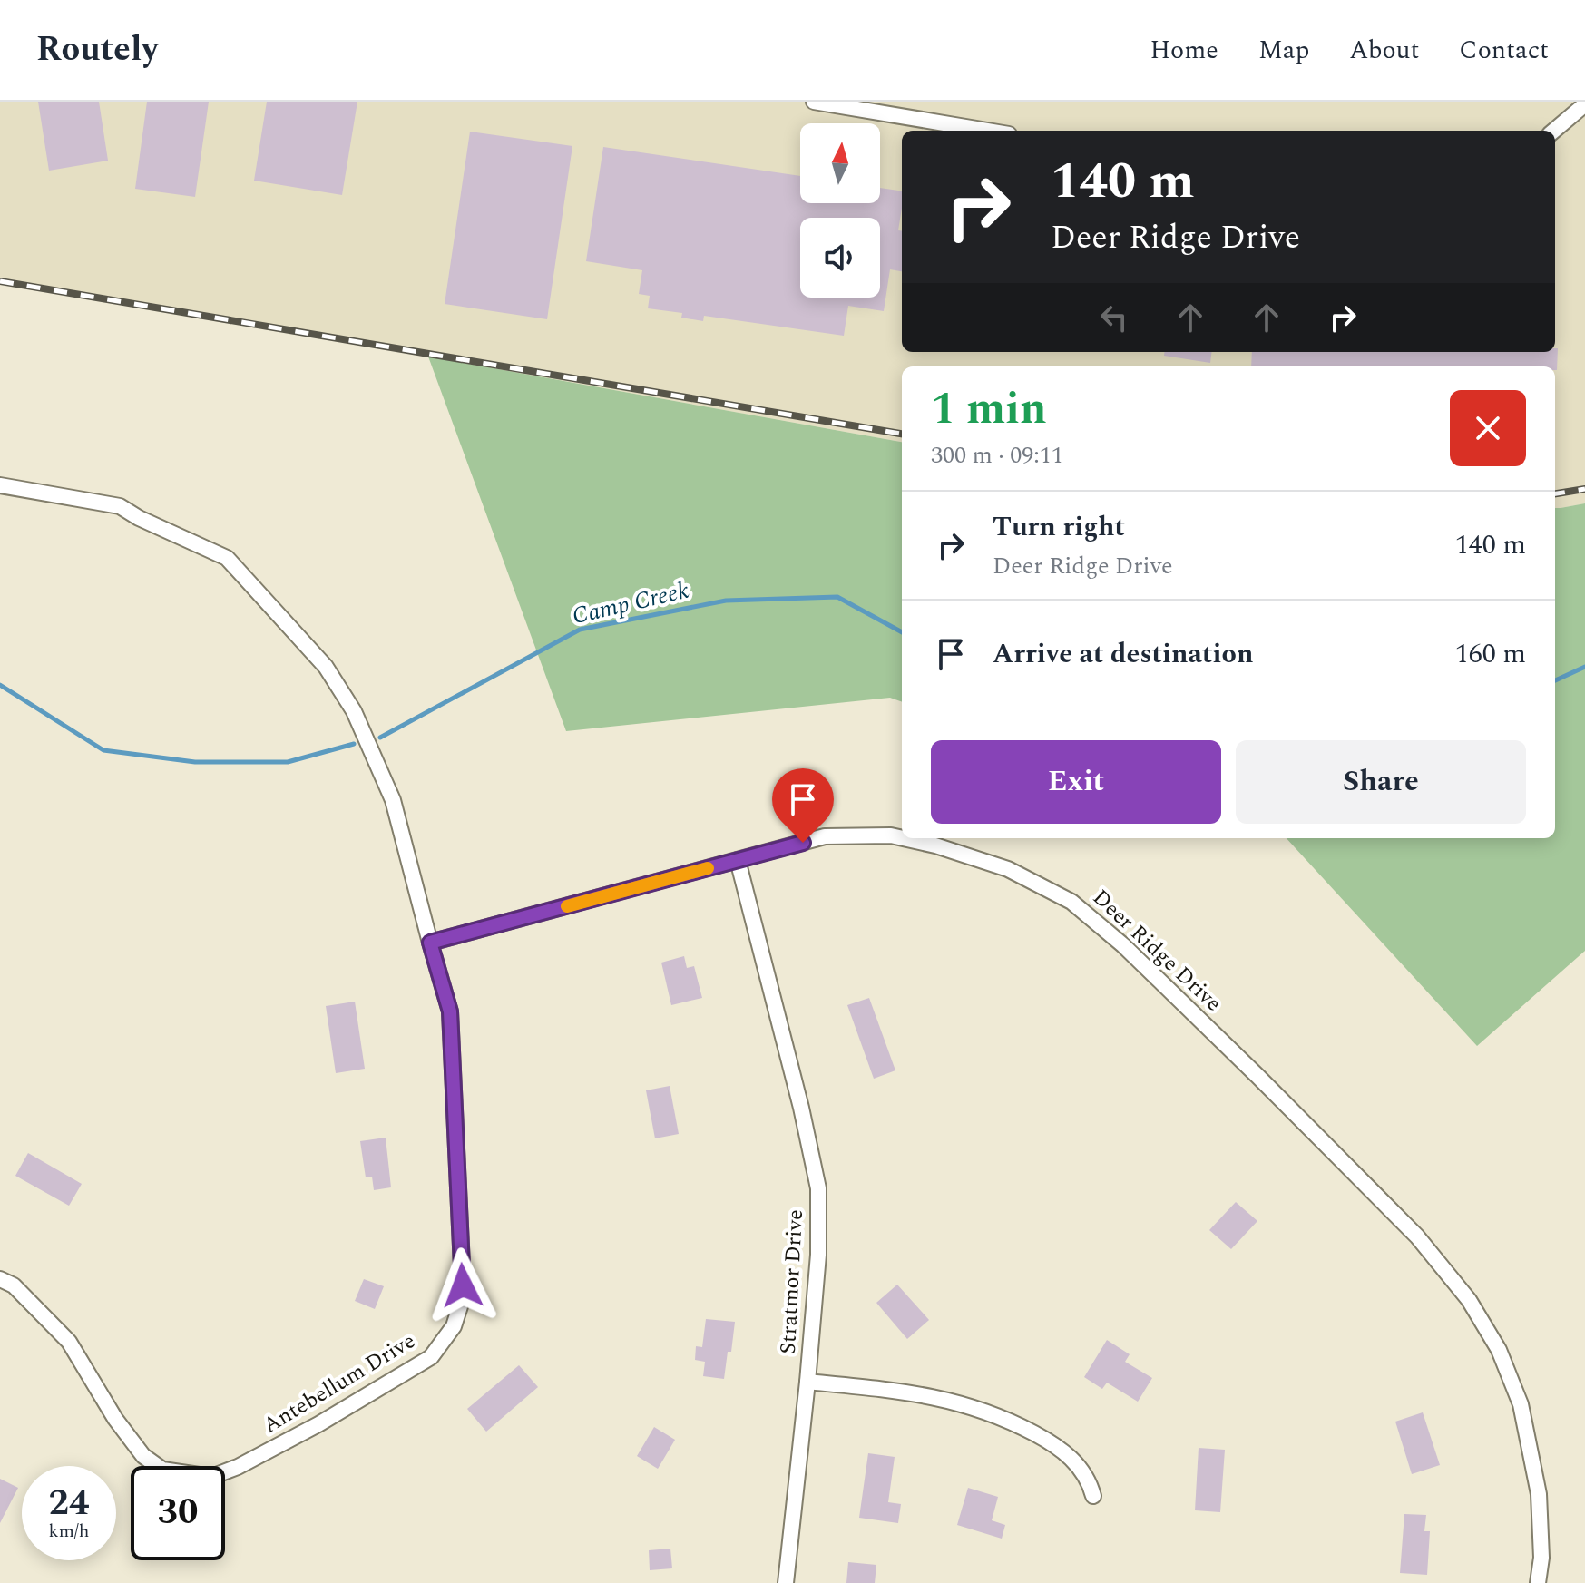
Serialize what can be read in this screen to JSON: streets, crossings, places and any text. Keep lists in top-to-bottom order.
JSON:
{
  "streets": {
    "street": ["Deer Ridge Drive", "Stratmor Drive", "Antebellum Drive"]
  },
  "crossings": [
    ["Deer Ridge Drive", "Stratmor Drive"],
    ["Deer Ridge Drive", "Antebellum Drive"]
  ],
  "water": ["Camp Creek"],
  "north": "top",
  "page": {
    "header": "Routely",
    "nav": [
      "Home",
      "Map",
      "About",
      "Contact"
    ],
    "turn": ["140 m", "Deer Ridge Drive"],
    "heading": ["1 min", "300 m · 09:11"],
    "list": [
      {
        "name": "Turn right",
        "note": "Deer Ridge Drive",
        "value": "140 m"
      },
      {
        "name": "Arrive at destination",
        "value": "160 m"
      }
    ],
    "buttons": ["Exit", "Share"],
    "speed": "24 km/h",
    "limit": "30"
  }
}
